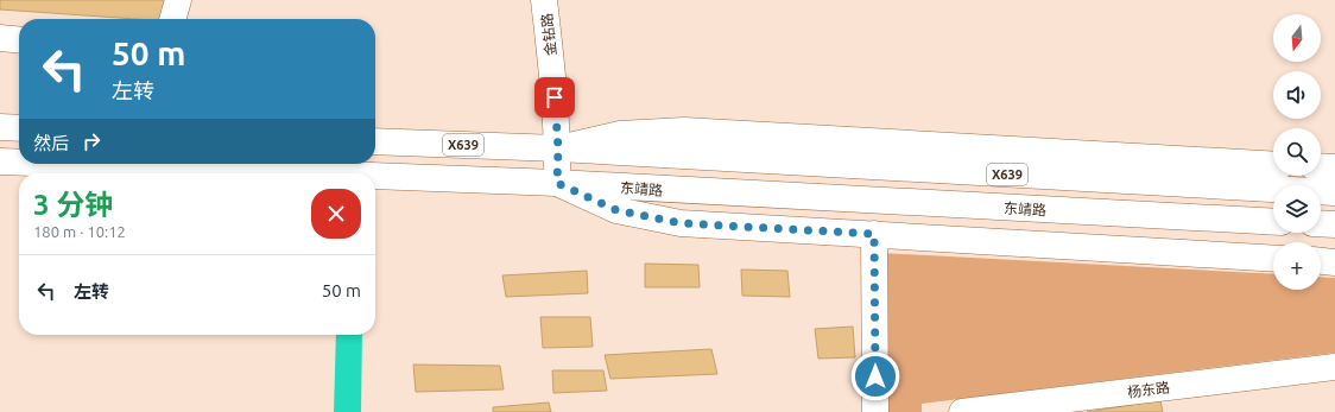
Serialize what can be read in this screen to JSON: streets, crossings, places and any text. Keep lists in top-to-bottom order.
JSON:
{
  "streets": {
    "main road": [
      "金钻路",
      "X639",
      "东靖路",
      "杨东路"
    ]
  },
  "crossings": [
    ["金钻路", "X639"],
    ["金钻路", "东靖路"]
  ],
  "north": "bottom",
  "page": {
    "map_buttons": "+",
    "turn": ["50 m", "左转"],
    "then": "然后",
    "heading": ["3 分钟", "180 m · 10:12"],
    "list": [
      {
        "name": "左转",
        "value": "50 m"
      }
    ]
  }
}
